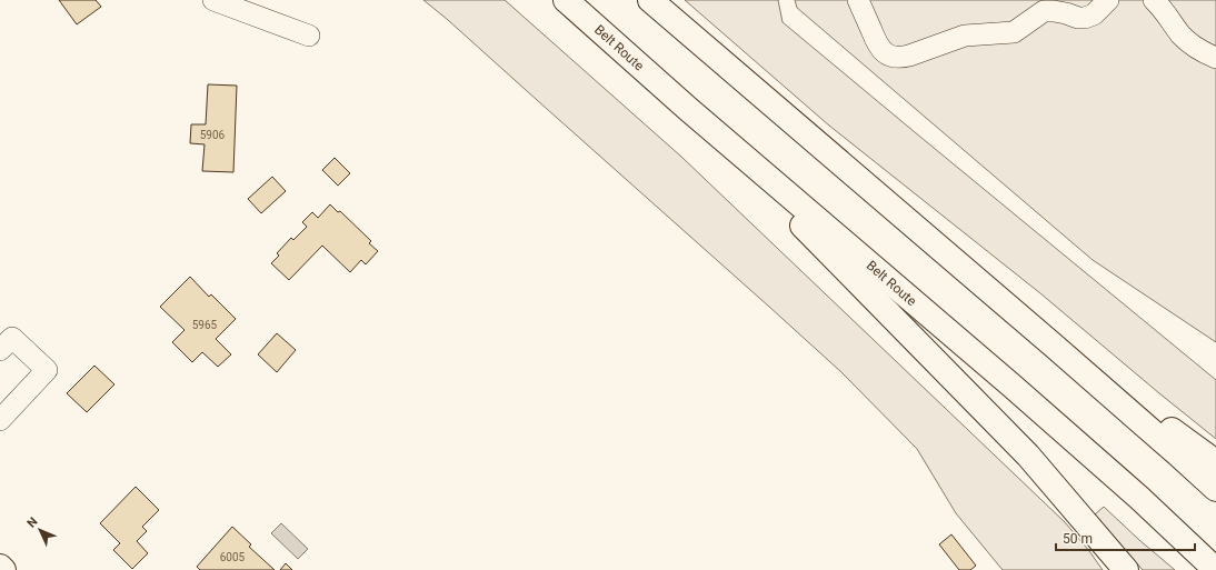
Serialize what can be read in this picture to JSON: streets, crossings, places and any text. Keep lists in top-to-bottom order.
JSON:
{
  "streets": {
    "main road": ["Belt Route"]
  },
  "house_numbers": ["5906", "5965", "6005"],
  "scale_bar": "50 m",
  "north": "top left"
}
